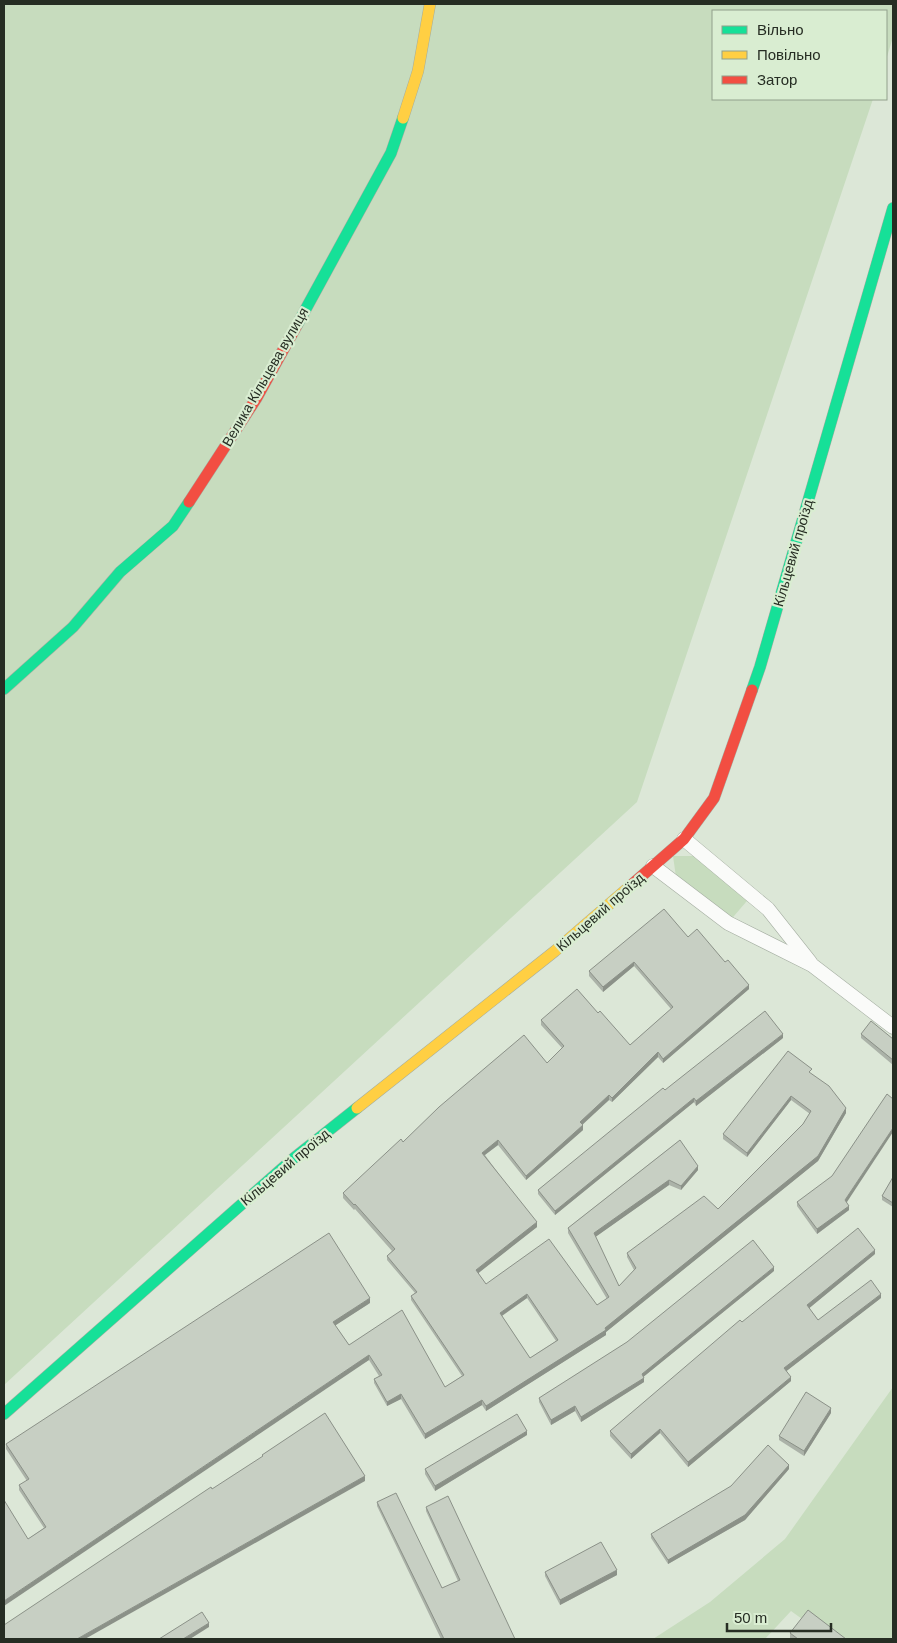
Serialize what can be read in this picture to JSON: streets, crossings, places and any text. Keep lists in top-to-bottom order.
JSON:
{
  "streets": {
    "street": ["Велика Кільцева вулиця", "Кільцевий проїзд"]
  },
  "legend": ["Вільно", "Повільно", "Затор"],
  "scale_bar": "50 m"
}
